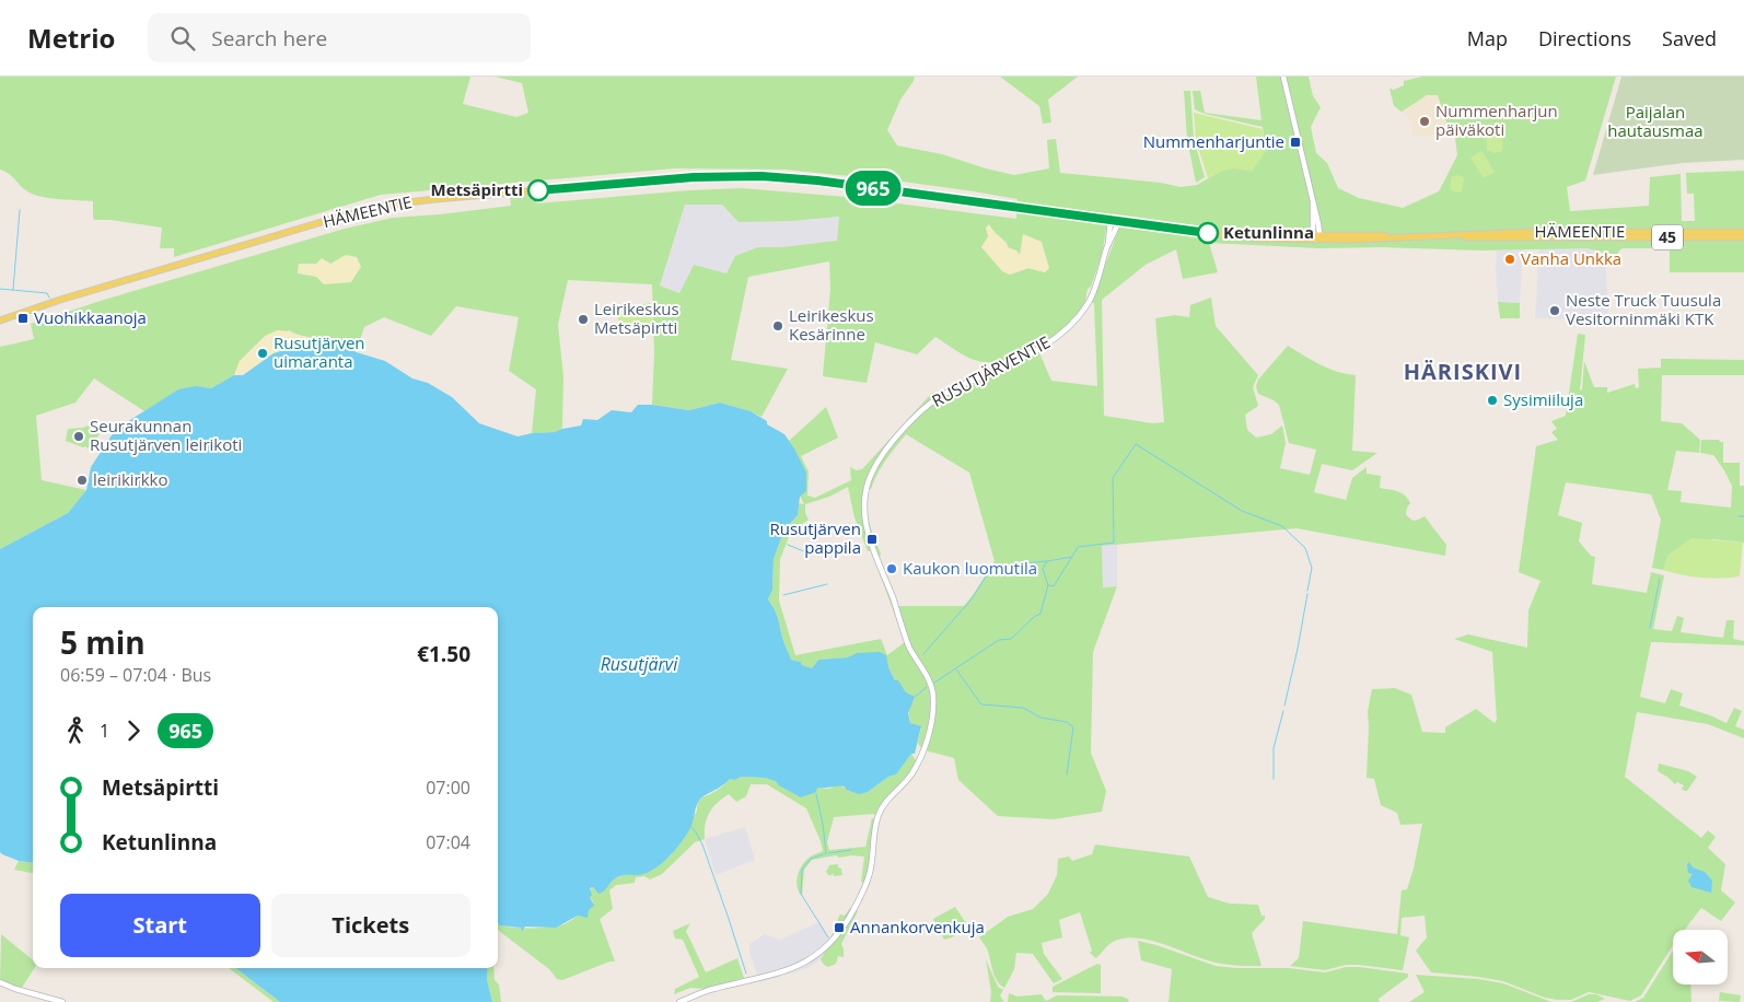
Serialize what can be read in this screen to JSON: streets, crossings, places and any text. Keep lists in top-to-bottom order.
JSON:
{
  "streets": {
    "main road": ["HÄMEENTIE", "45", "RUSUTJÄRVENTIE"]
  },
  "crossings": [
    ["HÄMEENTIE", "RUSUTJÄRVENTIE"]
  ],
  "districts": ["HÄRISKIVI"],
  "water": ["Rusutjärvi"],
  "parks": ["Paijalan hautausmaa"],
  "places": {
    "other": [
      "Nummenharjun päiväkoti",
      "Metsäpirtti",
      "Ketunlinna",
      "Vanha Unkka",
      "Neste Truck Tuusula Vesitorninmäki KTK",
      "Leirikeskus Metsäpirtti",
      "Leirikeskus Kesärinne",
      "Rusutjärven uimaranta",
      "Sysimiiluja",
      "Seurakunnan Rusutjärven leirikoti",
      "leirikirkko",
      "Kaukon luomutila"
    ],
    "transit": [
      "Nummenharjuntie",
      "Vuohikkaanoja",
      "Rusutjärven pappila",
      "Annankorvenkuja"
    ]
  },
  "lines": ["bus line 965"],
  "north": "left",
  "page": {
    "header": "Metrio",
    "search": "Search here",
    "nav": ["Map", "Directions", "Saved"],
    "on_map": "965",
    "heading": ["5 min", "06:59 – 07:04 · Bus", "€1.50"],
    "legs": ["1", "965"],
    "list": [
      {
        "name": "Metsäpirtti",
        "value": "07:00"
      },
      {
        "name": "Ketunlinna",
        "value": "07:04"
      }
    ],
    "buttons": ["Start", "Tickets"]
  }
}
